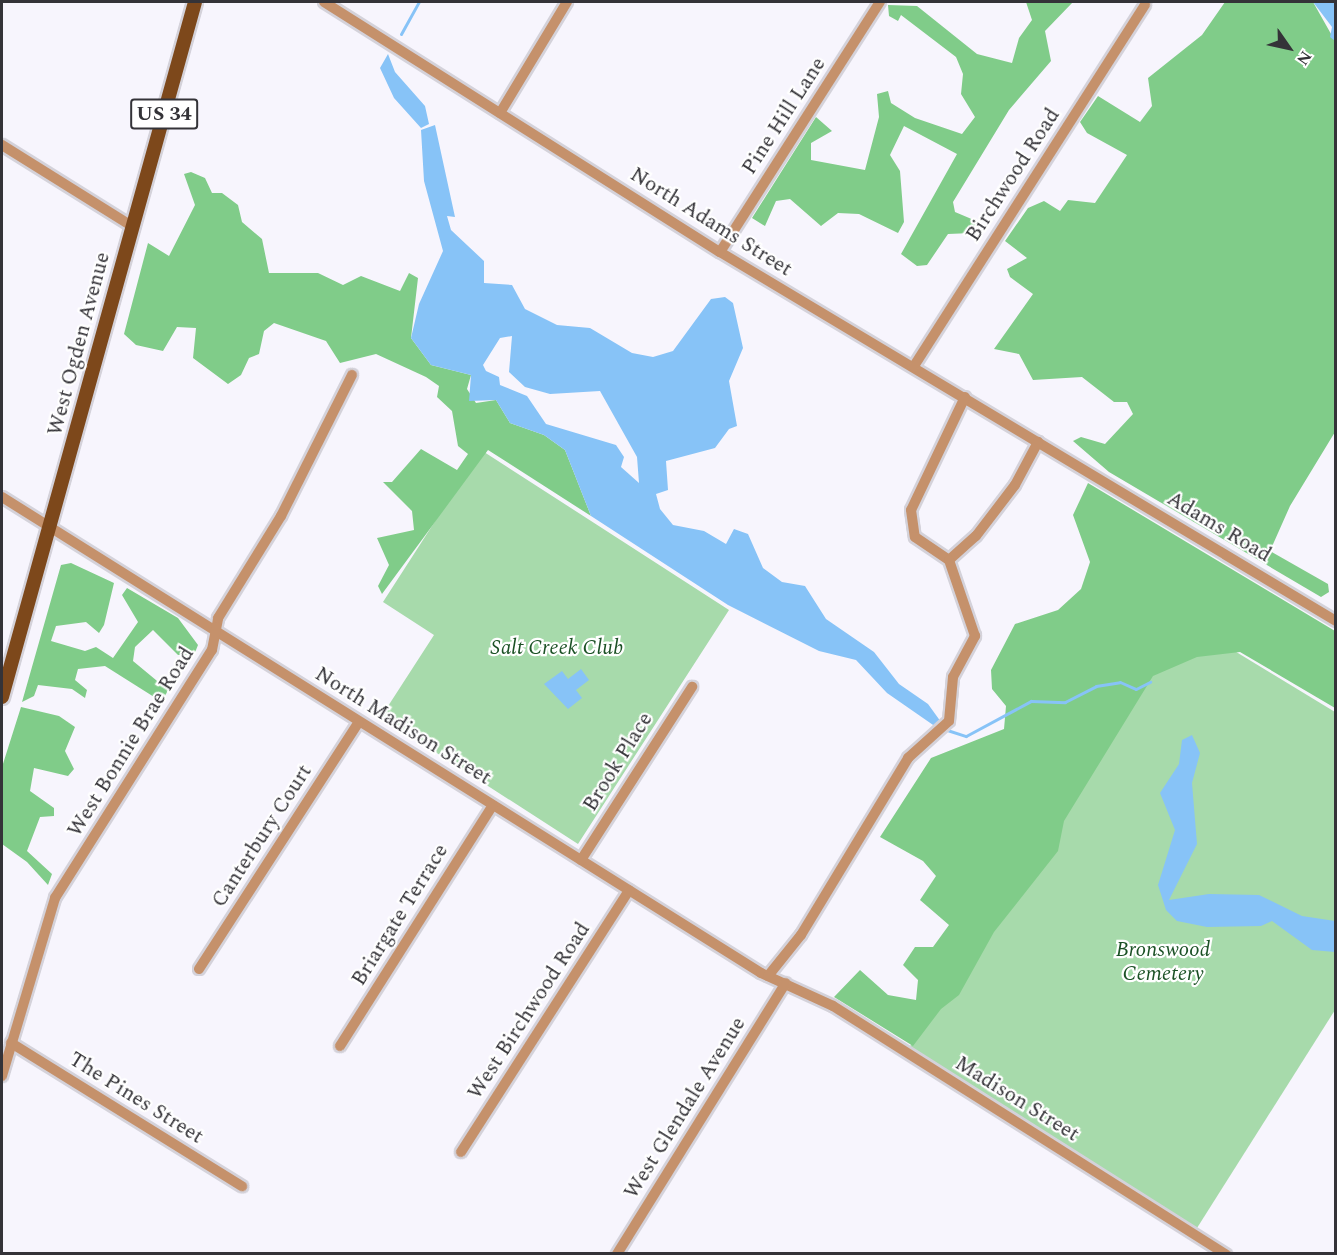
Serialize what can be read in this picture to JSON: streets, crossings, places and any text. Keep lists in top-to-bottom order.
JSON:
{
  "streets": {
    "main road": ["US 34", "West Ogden Avenue"],
    "street": [
      "Pine Hill Lane",
      "Birchwood Road",
      "North Adams Street",
      "Adams Road",
      "North Madison Street",
      "West Bonnie Brae Road",
      "Brook Place",
      "Canterbury Court",
      "Briargate Terrace",
      "West Birchwood Road",
      "The Pines Street",
      "Madison Street",
      "West Glendale Avenue"
    ]
  },
  "crossings": [
    ["Pine Hill Lane", "North Adams Street"],
    ["Birchwood Road", "North Adams Street"],
    ["North Adams Street", "Adams Road"],
    ["West Ogden Avenue", "North Madison Street"],
    ["North Madison Street", "West Bonnie Brae Road"],
    ["North Madison Street", "Brook Place"],
    ["North Madison Street", "Canterbury Court"],
    ["North Madison Street", "Briargate Terrace"],
    ["North Madison Street", "West Birchwood Road"],
    ["North Madison Street", "Madison Street"],
    ["North Madison Street", "West Glendale Avenue"],
    ["West Bonnie Brae Road", "The Pines Street"],
    ["Madison Street", "West Glendale Avenue"]
  ],
  "parks": ["Salt Creek Club", "Bronswood Cemetery"],
  "north": "bottom right"
}
